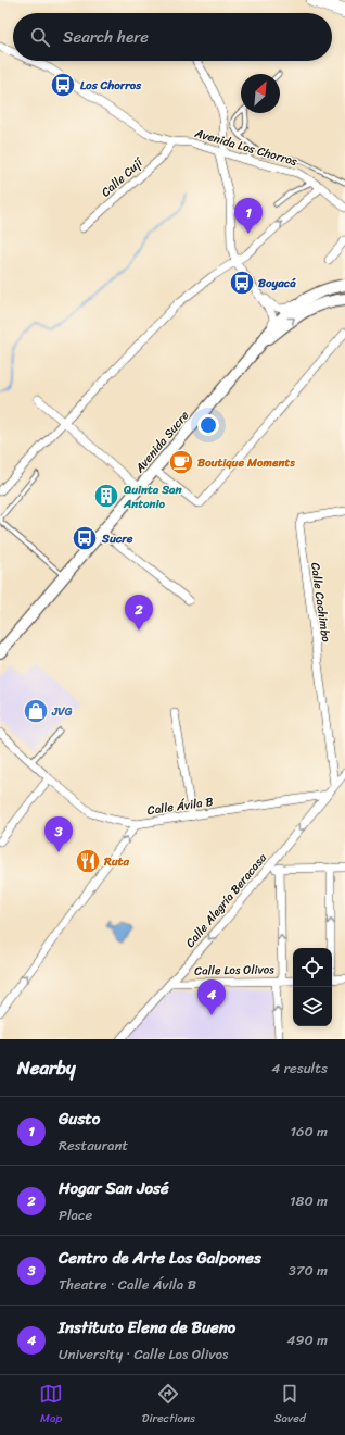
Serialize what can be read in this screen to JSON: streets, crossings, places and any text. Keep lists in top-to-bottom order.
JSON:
{
  "streets": {
    "main road": ["Avenida Sucre"],
    "street": [
      "Avenida Los Chorros",
      "Calle Cují",
      "Calle Cachimbo",
      "Calle Ávila B",
      "Calle Alegría Beracasa",
      "Calle Los Olivos"
    ]
  },
  "crossings": [
    ["Avenida Los Chorros", "Calle Cují"],
    ["Calle Cachimbo", "Calle Alegría Beracasa"],
    ["Calle Ávila B", "Calle Alegría Beracasa"],
    ["Calle Alegría Beracasa", "Calle Los Olivos"]
  ],
  "one_way": ["Calle Ávila B", "Calle Alegría Beracasa"],
  "places": {
    "bus stop": ["Los Chorros", "Boyacá", "Sucre"],
    "cafe": ["Boutique Moments"],
    "building": ["Quinta San Antonio"],
    "shop": ["JVG"],
    "restaurant": ["Ruta"]
  },
  "north": "top right",
  "page": {
    "search": "Search here",
    "pins": [
      "1",
      "2",
      "3",
      "4"
    ],
    "heading": ["Nearby", "4 results"],
    "list": [
      {
        "mark": "1",
        "name": "Gusto",
        "note": "Restaurant",
        "value": "160 m"
      },
      {
        "mark": "2",
        "name": "Hogar San José",
        "note": "Place",
        "value": "180 m"
      },
      {
        "mark": "3",
        "name": "Centro de Arte Los Galpones",
        "note": "Theatre · Calle Ávila B",
        "value": "370 m"
      },
      {
        "mark": "4",
        "name": "Instituto Elena de Bueno",
        "note": "University · Calle Los Olivos",
        "value": "490 m"
      }
    ],
    "nav": ["Map", "Directions", "Saved"]
  }
}
